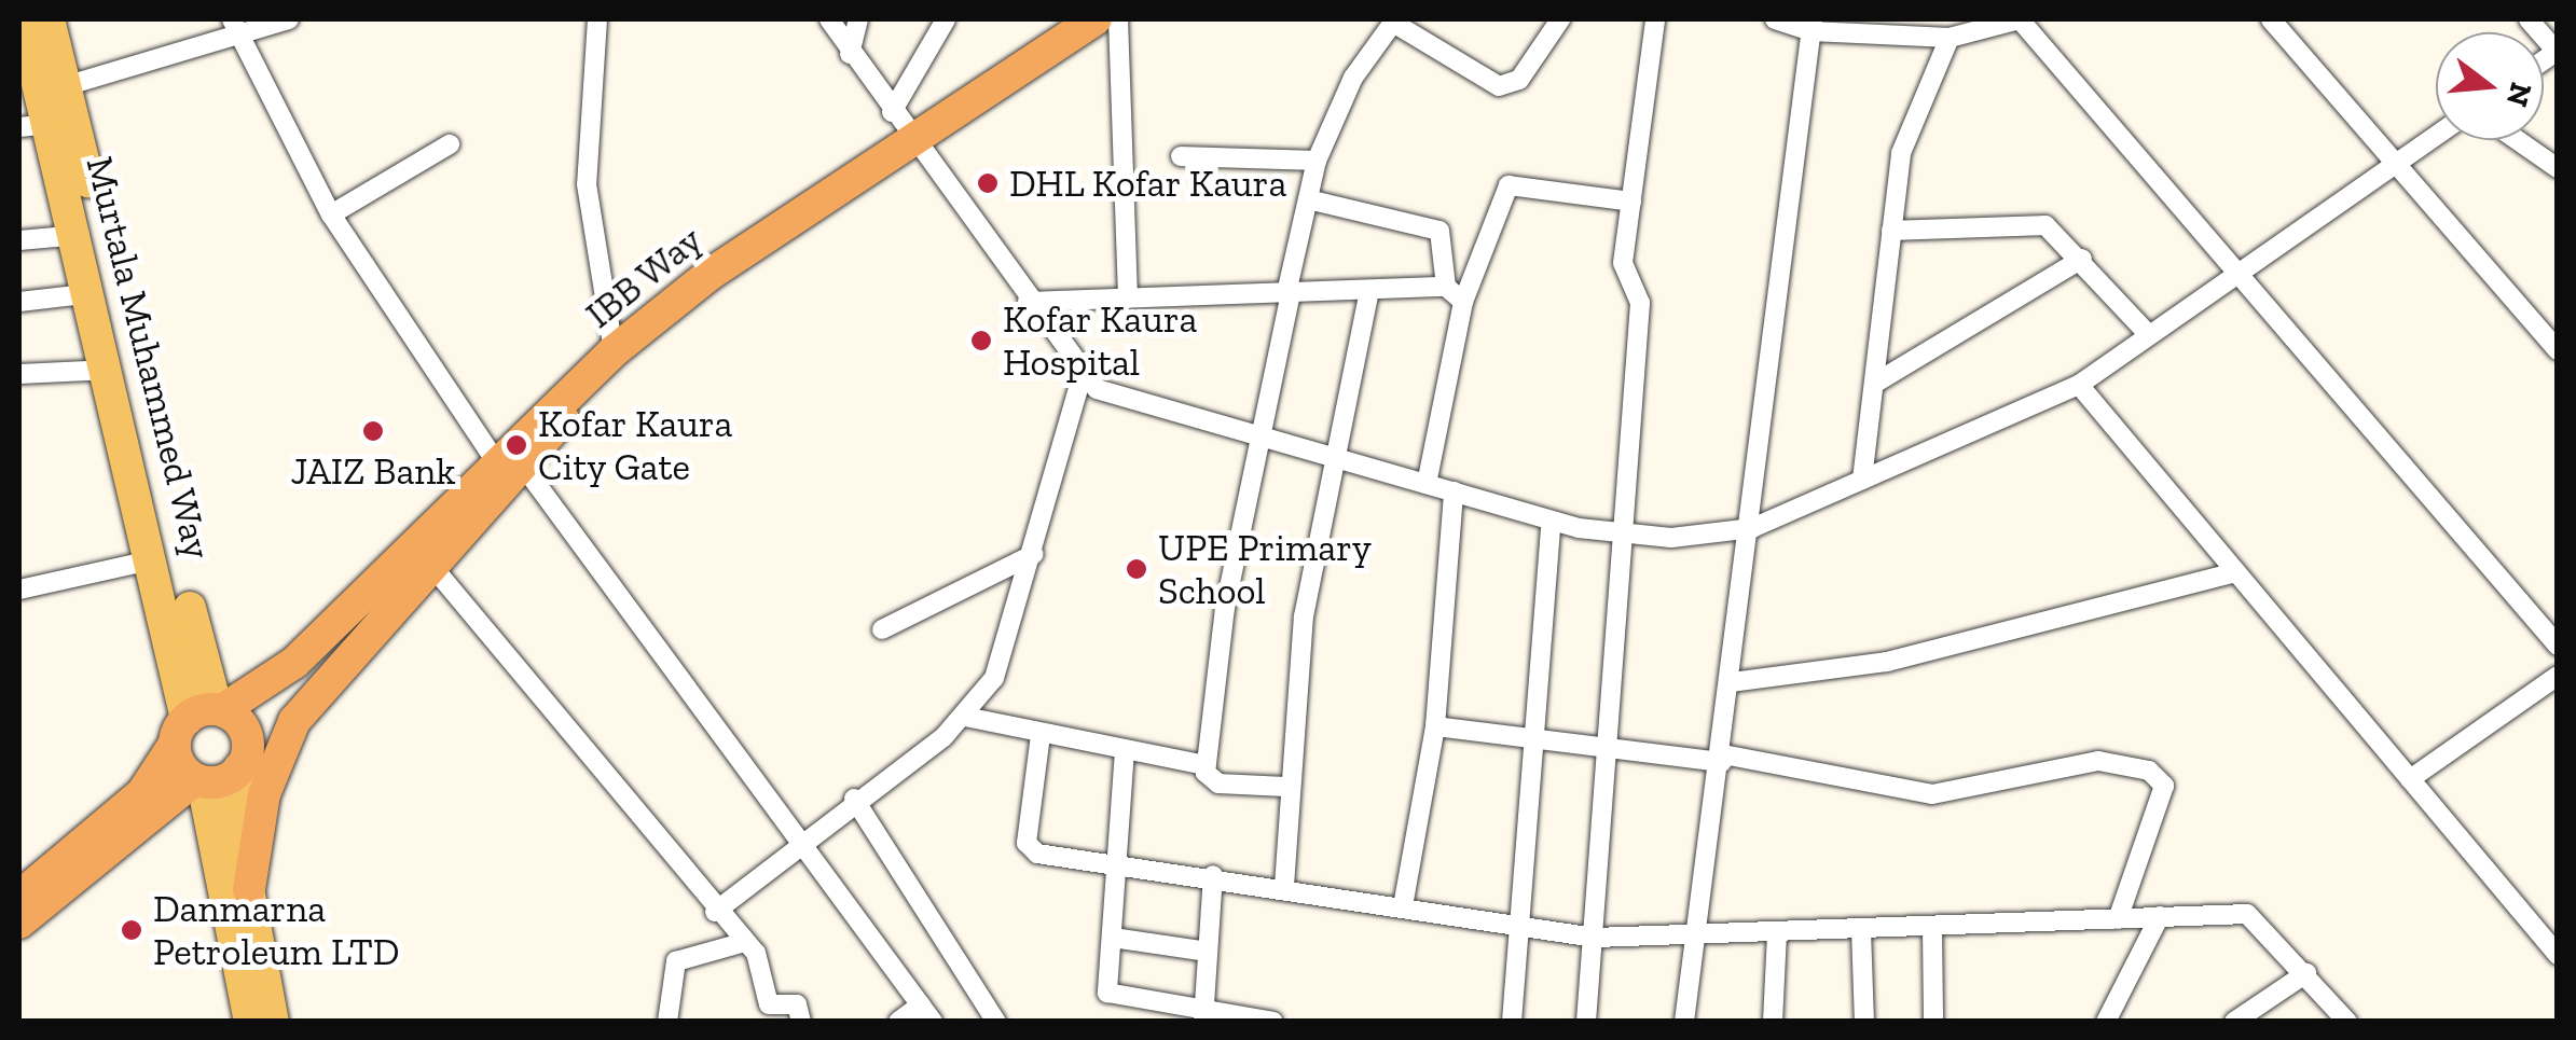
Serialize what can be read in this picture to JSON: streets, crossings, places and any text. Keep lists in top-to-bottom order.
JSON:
{
  "streets": {
    "highway": ["IBB Way"],
    "main road": ["Murtala Muhammed Way"]
  },
  "crossings": [
    ["IBB Way", "Murtala Muhammed Way"]
  ],
  "places": [
    "DHL Kofar Kaura",
    "Kofar Kaura Hospital",
    "JAIZ Bank",
    "Kofar Kaura City Gate",
    "UPE Primary School",
    "Danmarna Petroleum LTD"
  ],
  "north": "right"
}
